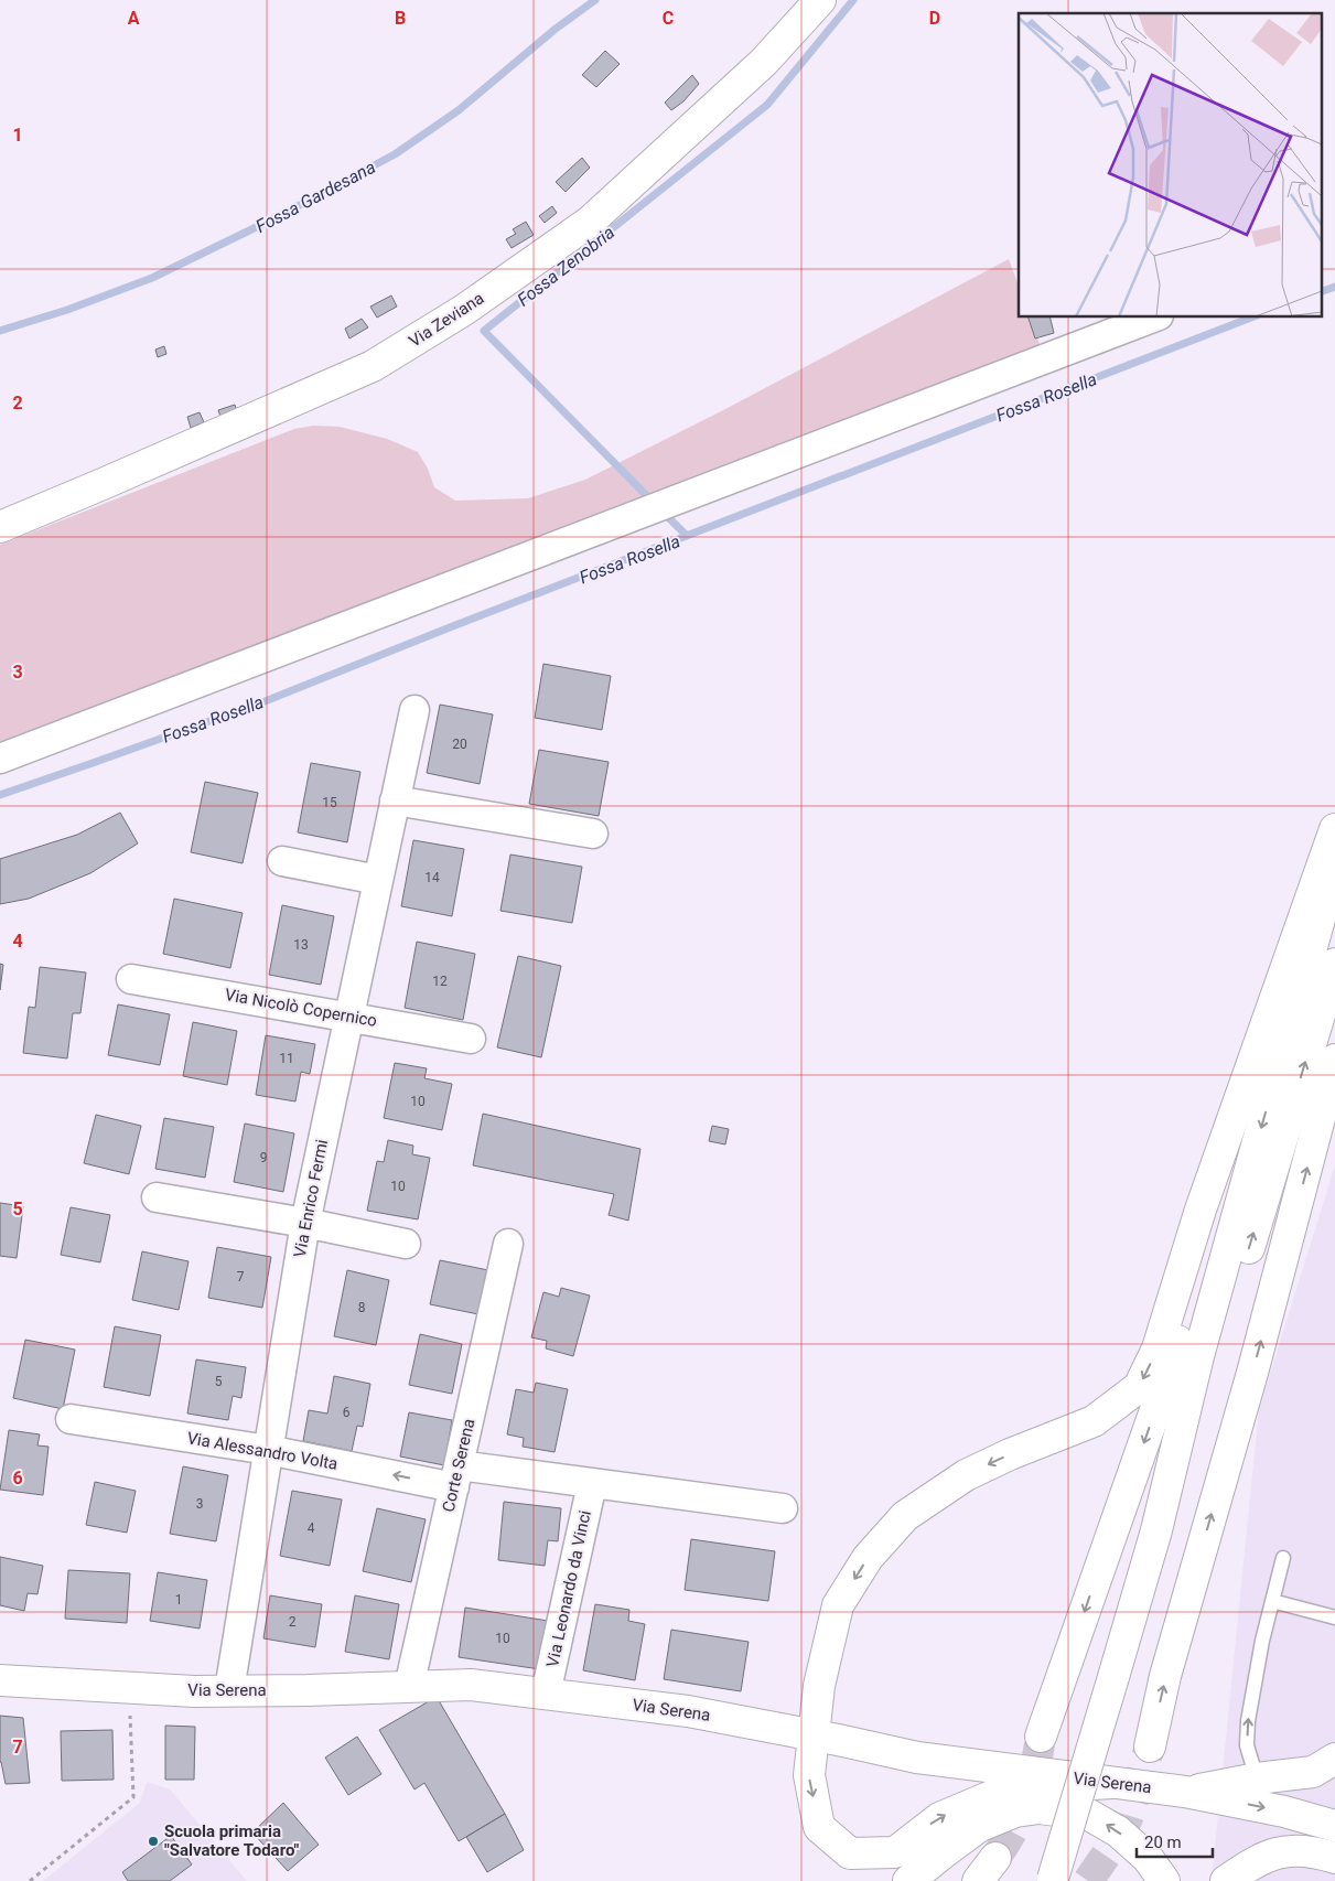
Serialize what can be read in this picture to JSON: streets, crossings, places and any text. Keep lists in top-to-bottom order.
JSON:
{
  "streets": {
    "main road": ["Via Zeviana", "Via Serena"],
    "street": [
      "Via Nicolò Copernico",
      "Via Enrico Fermi",
      "Via Alessandro Volta",
      "Corte Serena",
      "Via Leonardo da Vinci"
    ]
  },
  "crossings": [
    ["Via Nicolò Copernico", "Via Enrico Fermi"],
    ["Via Enrico Fermi", "Via Alessandro Volta"],
    ["Via Enrico Fermi", "Via Serena"],
    ["Via Alessandro Volta", "Corte Serena"],
    ["Via Alessandro Volta", "Via Leonardo da Vinci"],
    ["Corte Serena", "Via Serena"],
    ["Via Leonardo da Vinci", "Via Serena"]
  ],
  "water": ["Fossa Gardesana", "Fossa Zenobria", "Fossa Rosella"],
  "places": ["Scuola primaria \"Salvatore Todaro\""],
  "house_numbers": [
    "20",
    "15",
    "14",
    "13",
    "12",
    "11",
    "10",
    "9",
    "10",
    "7",
    "8",
    "5",
    "6",
    "3",
    "4",
    "1",
    "2",
    "10"
  ],
  "scale_bar": "20 m",
  "grid": {
    "columns": [
      "A",
      "B",
      "C",
      "D"
    ],
    "rows": [
      "1",
      "2",
      "3",
      "4",
      "5",
      "6",
      "7"
    ]
  }
}
